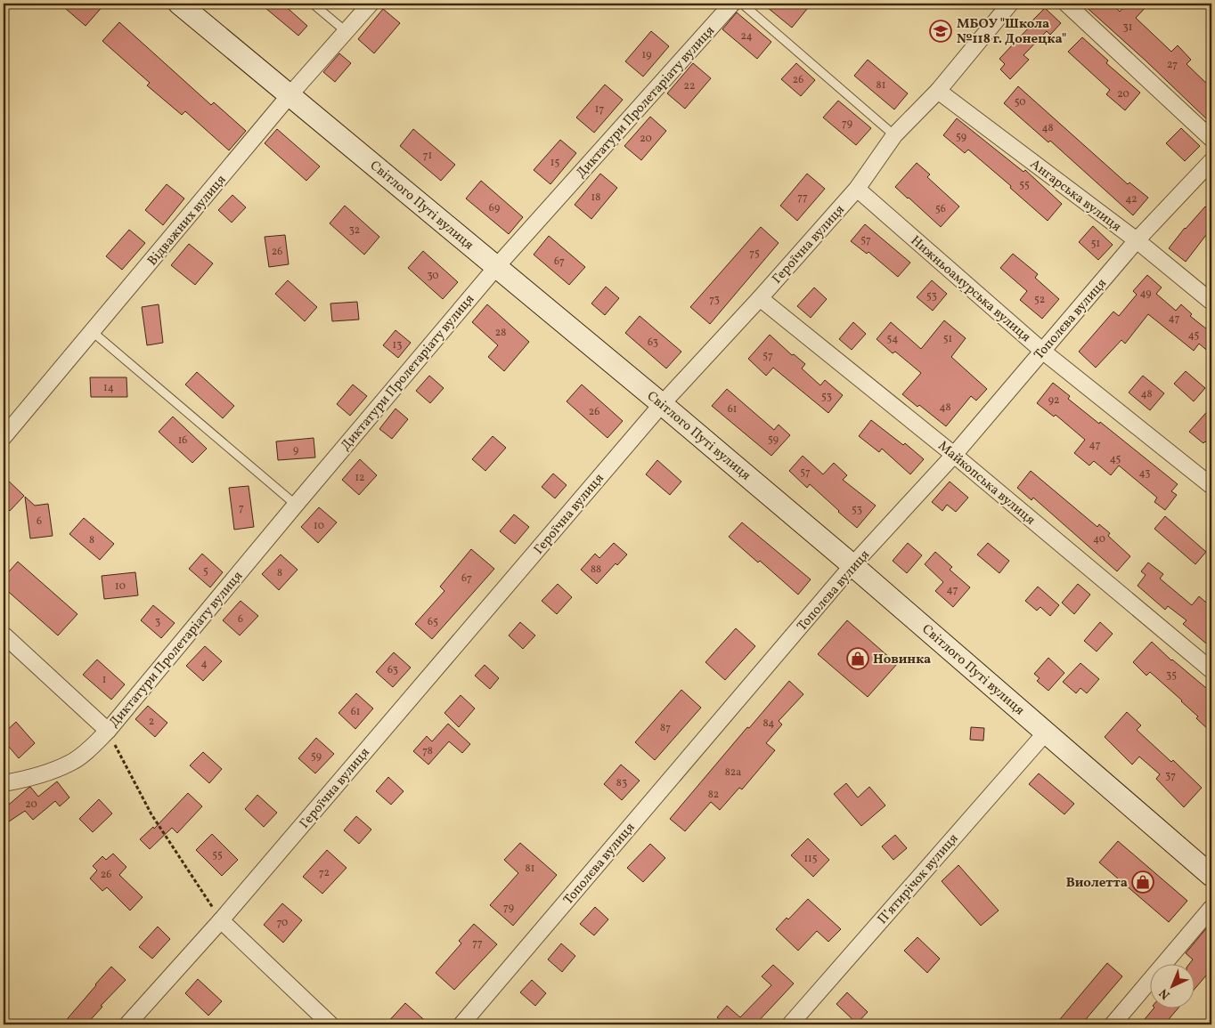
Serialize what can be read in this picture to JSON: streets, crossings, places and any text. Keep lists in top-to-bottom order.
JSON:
{
  "streets": {
    "main road": ["Світлого Путі вулиця"],
    "street": [
      "Диктатури Пролетаріату вулиця",
      "Ангарська вулиця",
      "Відважних вулиця",
      "Героїчна вулиця",
      "Нижньоамурська вулиця",
      "Тополєва вулиця",
      "Майкопська вулиця",
      "П’ятирічок вулиця"
    ]
  },
  "crossings": [
    ["Диктатури Пролетаріату вулиця", "Світлого Путі вулиця"],
    ["Ангарська вулиця", "Героїчна вулиця"],
    ["Ангарська вулиця", "Тополєва вулиця"],
    ["Світлого Путі вулиця", "Відважних вулиця"],
    ["Світлого Путі вулиця", "Героїчна вулиця"],
    ["Світлого Путі вулиця", "Тополєва вулиця"],
    ["Світлого Путі вулиця", "П’ятирічок вулиця"],
    ["Героїчна вулиця", "Нижньоамурська вулиця"],
    ["Героїчна вулиця", "Майкопська вулиця"],
    ["Нижньоамурська вулиця", "Тополєва вулиця"],
    ["Тополєва вулиця", "Майкопська вулиця"]
  ],
  "places": {
    "school or university": ["МБОУ \"Школа №118 г. Донецка\""],
    "shop": ["Новинка", "Виолетта"]
  },
  "house_numbers": [
    "31",
    "24",
    "19",
    "27",
    "26",
    "81",
    "22",
    "20",
    "50",
    "17",
    "79",
    "48",
    "59",
    "20",
    "71",
    "15",
    "55",
    "18",
    "77",
    "42",
    "69",
    "56",
    "32",
    "57",
    "51",
    "26",
    "75",
    "67",
    "30",
    "49",
    "53",
    "73",
    "52",
    "47",
    "28",
    "45",
    "54",
    "51",
    "63",
    "13",
    "57",
    "14",
    "48",
    "53",
    "92",
    "48",
    "61",
    "26",
    "59",
    "16",
    "47",
    "9",
    "45",
    "57",
    "43",
    "12",
    "7",
    "53",
    "6",
    "10",
    "40",
    "8",
    "88",
    "5",
    "8",
    "67",
    "10",
    "47",
    "6",
    "3",
    "65",
    "4",
    "63",
    "35",
    "1",
    "61",
    "2",
    "84",
    "87",
    "78",
    "59",
    "82а",
    "37",
    "83",
    "82",
    "20",
    "55",
    "115",
    "81",
    "72",
    "26",
    "79",
    "70",
    "77"
  ],
  "north": "bottom left"
}
